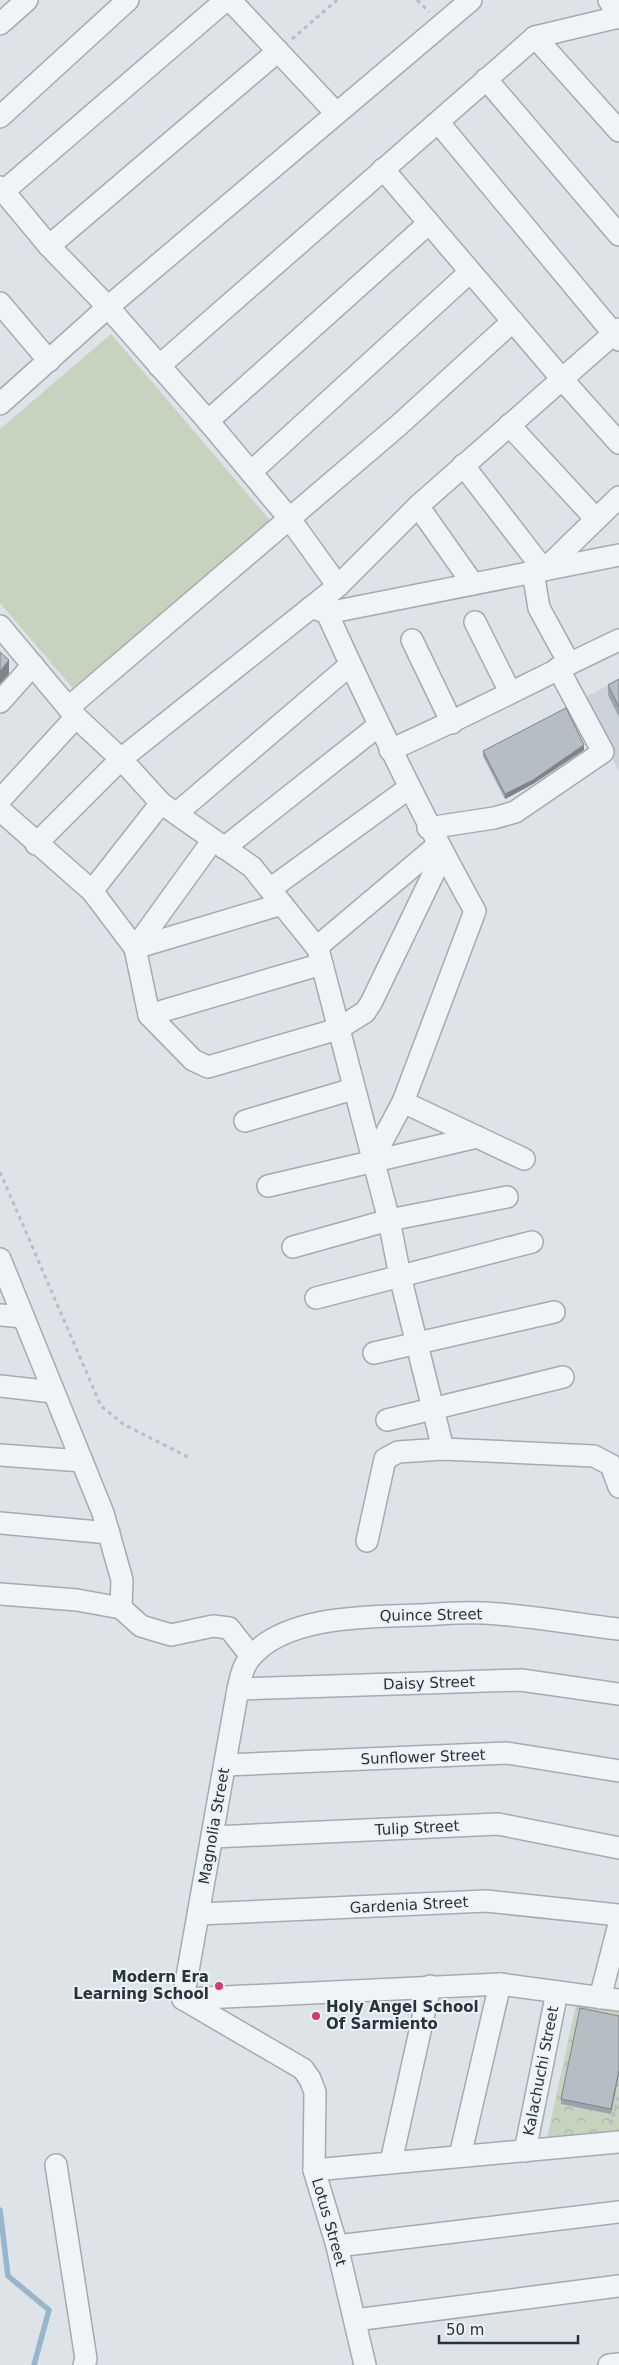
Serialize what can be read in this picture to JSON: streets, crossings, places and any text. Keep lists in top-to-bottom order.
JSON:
{
  "streets": {
    "street": [
      "Quince Street",
      "Daisy Street",
      "Sunflower Street",
      "Magnolia Street",
      "Tulip Street",
      "Gardenia Street",
      "Kalachuchi Street",
      "Lotus Street"
    ]
  },
  "crossings": [
    ["Quince Street", "Magnolia Street"],
    ["Daisy Street", "Magnolia Street"],
    ["Sunflower Street", "Magnolia Street"],
    ["Magnolia Street", "Tulip Street"],
    ["Magnolia Street", "Gardenia Street"],
    ["Magnolia Street", "Lotus Street"]
  ],
  "places": ["Modern Era Learning School", "Holy Angel School Of Sarmiento"],
  "scale_bar": "50 m"
}
